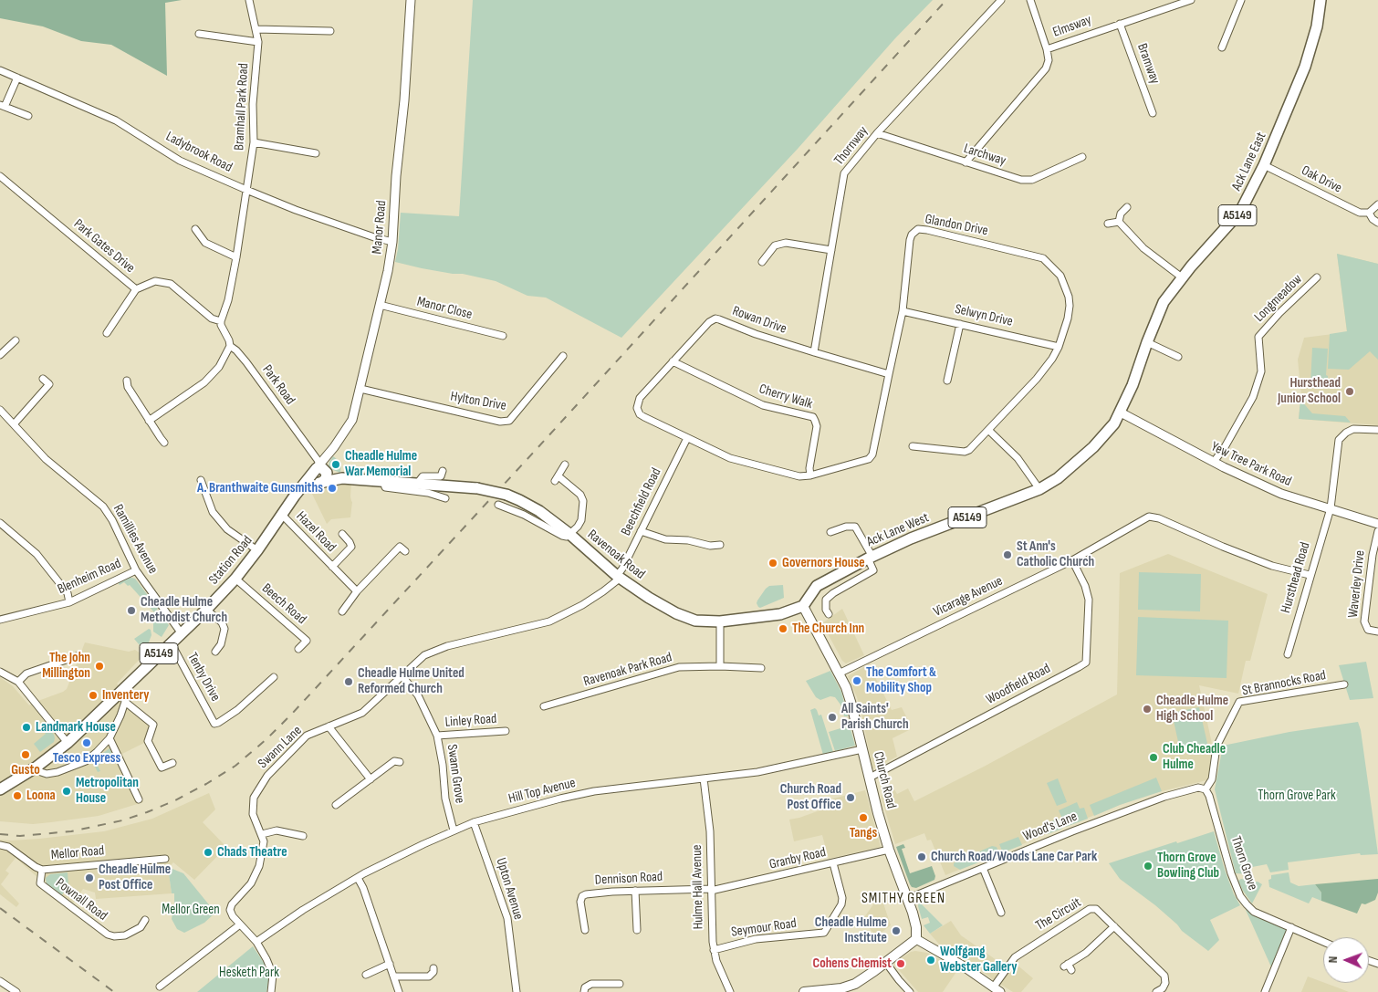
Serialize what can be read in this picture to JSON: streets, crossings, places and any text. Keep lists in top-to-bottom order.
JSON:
{
  "streets": {
    "main road": [
      "Ack Lane East",
      "A5149",
      "Ack Lane West",
      "Ravenoak Road",
      "Station Road",
      "Church Road"
    ],
    "street": [
      "Elmsway",
      "Bramway",
      "Bramhall Park Road",
      "Thornway",
      "Ladybrook Road",
      "Larchway",
      "Oak Drive",
      "Glandon Drive",
      "Manor Road",
      "Park Gates Drive",
      "Longmeadow",
      "Manor Close",
      "Selwyn Drive",
      "Rowan Drive",
      "Park Road",
      "Cherry Walk",
      "Hylton Drive",
      "Yew Tree Park Road",
      "Beechfield Road",
      "Hazel Road",
      "Ramillies Avenue",
      "Blenheim Road",
      "Hursthead Road",
      "Waverley Drive",
      "Vicarage Avenue",
      "Beech Road",
      "Ravenoak Park Road",
      "Tenby Drive",
      "St Brannocks Road",
      "Woodfield Road",
      "Linley Road",
      "Swann Lane",
      "Swann Grove",
      "Hill Top Avenue",
      "Wood's Lane",
      "Mellor Road",
      "Granby Road",
      "Thorn Grove",
      "Dennison Road",
      "Hulme Hall Avenue",
      "Upton Avenue",
      "Pownall Road",
      "The Circuit",
      "Seymour Road"
    ]
  },
  "crossings": [
    ["Elmsway", "Bramway"],
    ["Elmsway", "Larchway"],
    ["Bramhall Park Road", "Ladybrook Road"],
    ["Bramhall Park Road", "Park Gates Drive"],
    ["Bramhall Park Road", "Park Road"],
    ["Thornway", "Larchway"],
    ["Thornway", "Rowan Drive"],
    ["Ladybrook Road", "Manor Road"],
    ["Ack Lane East", "Oak Drive"],
    ["Ack Lane East", "Yew Tree Park Road"],
    ["Ack Lane East", "Ack Lane West"],
    ["Glandon Drive", "Selwyn Drive"],
    ["Glandon Drive", "Rowan Drive"],
    ["Glandon Drive", "Cherry Walk"],
    ["Glandon Drive", "Beechfield Road"],
    ["Manor Road", "Manor Close"],
    ["Manor Road", "Park Road"],
    ["Manor Road", "Hylton Drive"],
    ["Manor Road", "Ravenoak Road"],
    ["Manor Road", "Station Road"],
    ["Park Gates Drive", "Park Road"],
    ["Longmeadow", "Yew Tree Park Road"],
    ["Rowan Drive", "Cherry Walk"],
    ["Rowan Drive", "Beechfield Road"],
    ["Park Road", "Ravenoak Road"],
    ["Park Road", "Station Road"],
    ["Yew Tree Park Road", "Ack Lane West"],
    ["Yew Tree Park Road", "Hursthead Road"],
    ["Beechfield Road", "Ravenoak Road"],
    ["Beechfield Road", "Swann Lane"],
    ["Ack Lane West", "Ravenoak Road"],
    ["Ack Lane West", "Church Road"],
    ["Hazel Road", "Station Road"],
    ["Ramillies Avenue", "Station Road"],
    ["Ramillies Avenue", "Blenheim Road"],
    ["Ravenoak Road", "Station Road"],
    ["Ravenoak Road", "Swann Lane"],
    ["Ravenoak Road", "Church Road"],
    ["Station Road", "Beech Road"],
    ["Station Road", "Tenby Drive"],
    ["Hursthead Road", "Vicarage Avenue"],
    ["Vicarage Avenue", "Woodfield Road"],
    ["Vicarage Avenue", "Church Road"],
    ["St Brannocks Road", "Wood's Lane"],
    ["St Brannocks Road", "Thorn Grove"],
    ["Woodfield Road", "Church Road"],
    ["Linley Road", "Swann Grove"],
    ["Swann Lane", "Swann Grove"],
    ["Swann Lane", "Hill Top Avenue"],
    ["Swann Grove", "Hill Top Avenue"],
    ["Church Road", "Hill Top Avenue"],
    ["Church Road", "Wood's Lane"],
    ["Church Road", "Granby Road"],
    ["Hill Top Avenue", "Hulme Hall Avenue"],
    ["Hill Top Avenue", "Upton Avenue"],
    ["Wood's Lane", "Thorn Grove"],
    ["Mellor Road", "Pownall Road"],
    ["Granby Road", "Dennison Road"],
    ["Granby Road", "Hulme Hall Avenue"],
    ["Granby Road", "Seymour Road"],
    ["Dennison Road", "Hulme Hall Avenue"],
    ["Hulme Hall Avenue", "Seymour Road"]
  ],
  "districts": ["SMITHY GREEN"],
  "parks": ["Thorn Grove Park", "Mellor Green", "Hesketh Park"],
  "places": [
    "Hursthead Junior School",
    "Cheadle Hulme War Memorial",
    "A. Branthwaite Gunsmiths",
    "St Ann's Catholic Church",
    "Governors House",
    "Cheadle Hulme Methodist Church",
    "The Church Inn",
    "The John Millington",
    "The Comfort & Mobility Shop",
    "Cheadle Hulme United Reformed Church",
    "Inventery",
    "Cheadle Hulme High School",
    "All Saints' Parish Church",
    "Landmark House",
    "Tesco Express",
    "Gusto",
    "Club Cheadle Hulme",
    "Metropolitan House",
    "Loona",
    "Church Road Post Office",
    "Tangs",
    "Chads Theatre",
    "Church Road/Woods Lane Car Park",
    "Thorn Grove Bowling Club",
    "Cheadle Hulme Post Office",
    "Cheadle Hulme Institute",
    "Wolfgang Webster Gallery",
    "Cohens Chemist"
  ],
  "north": "left"
}
